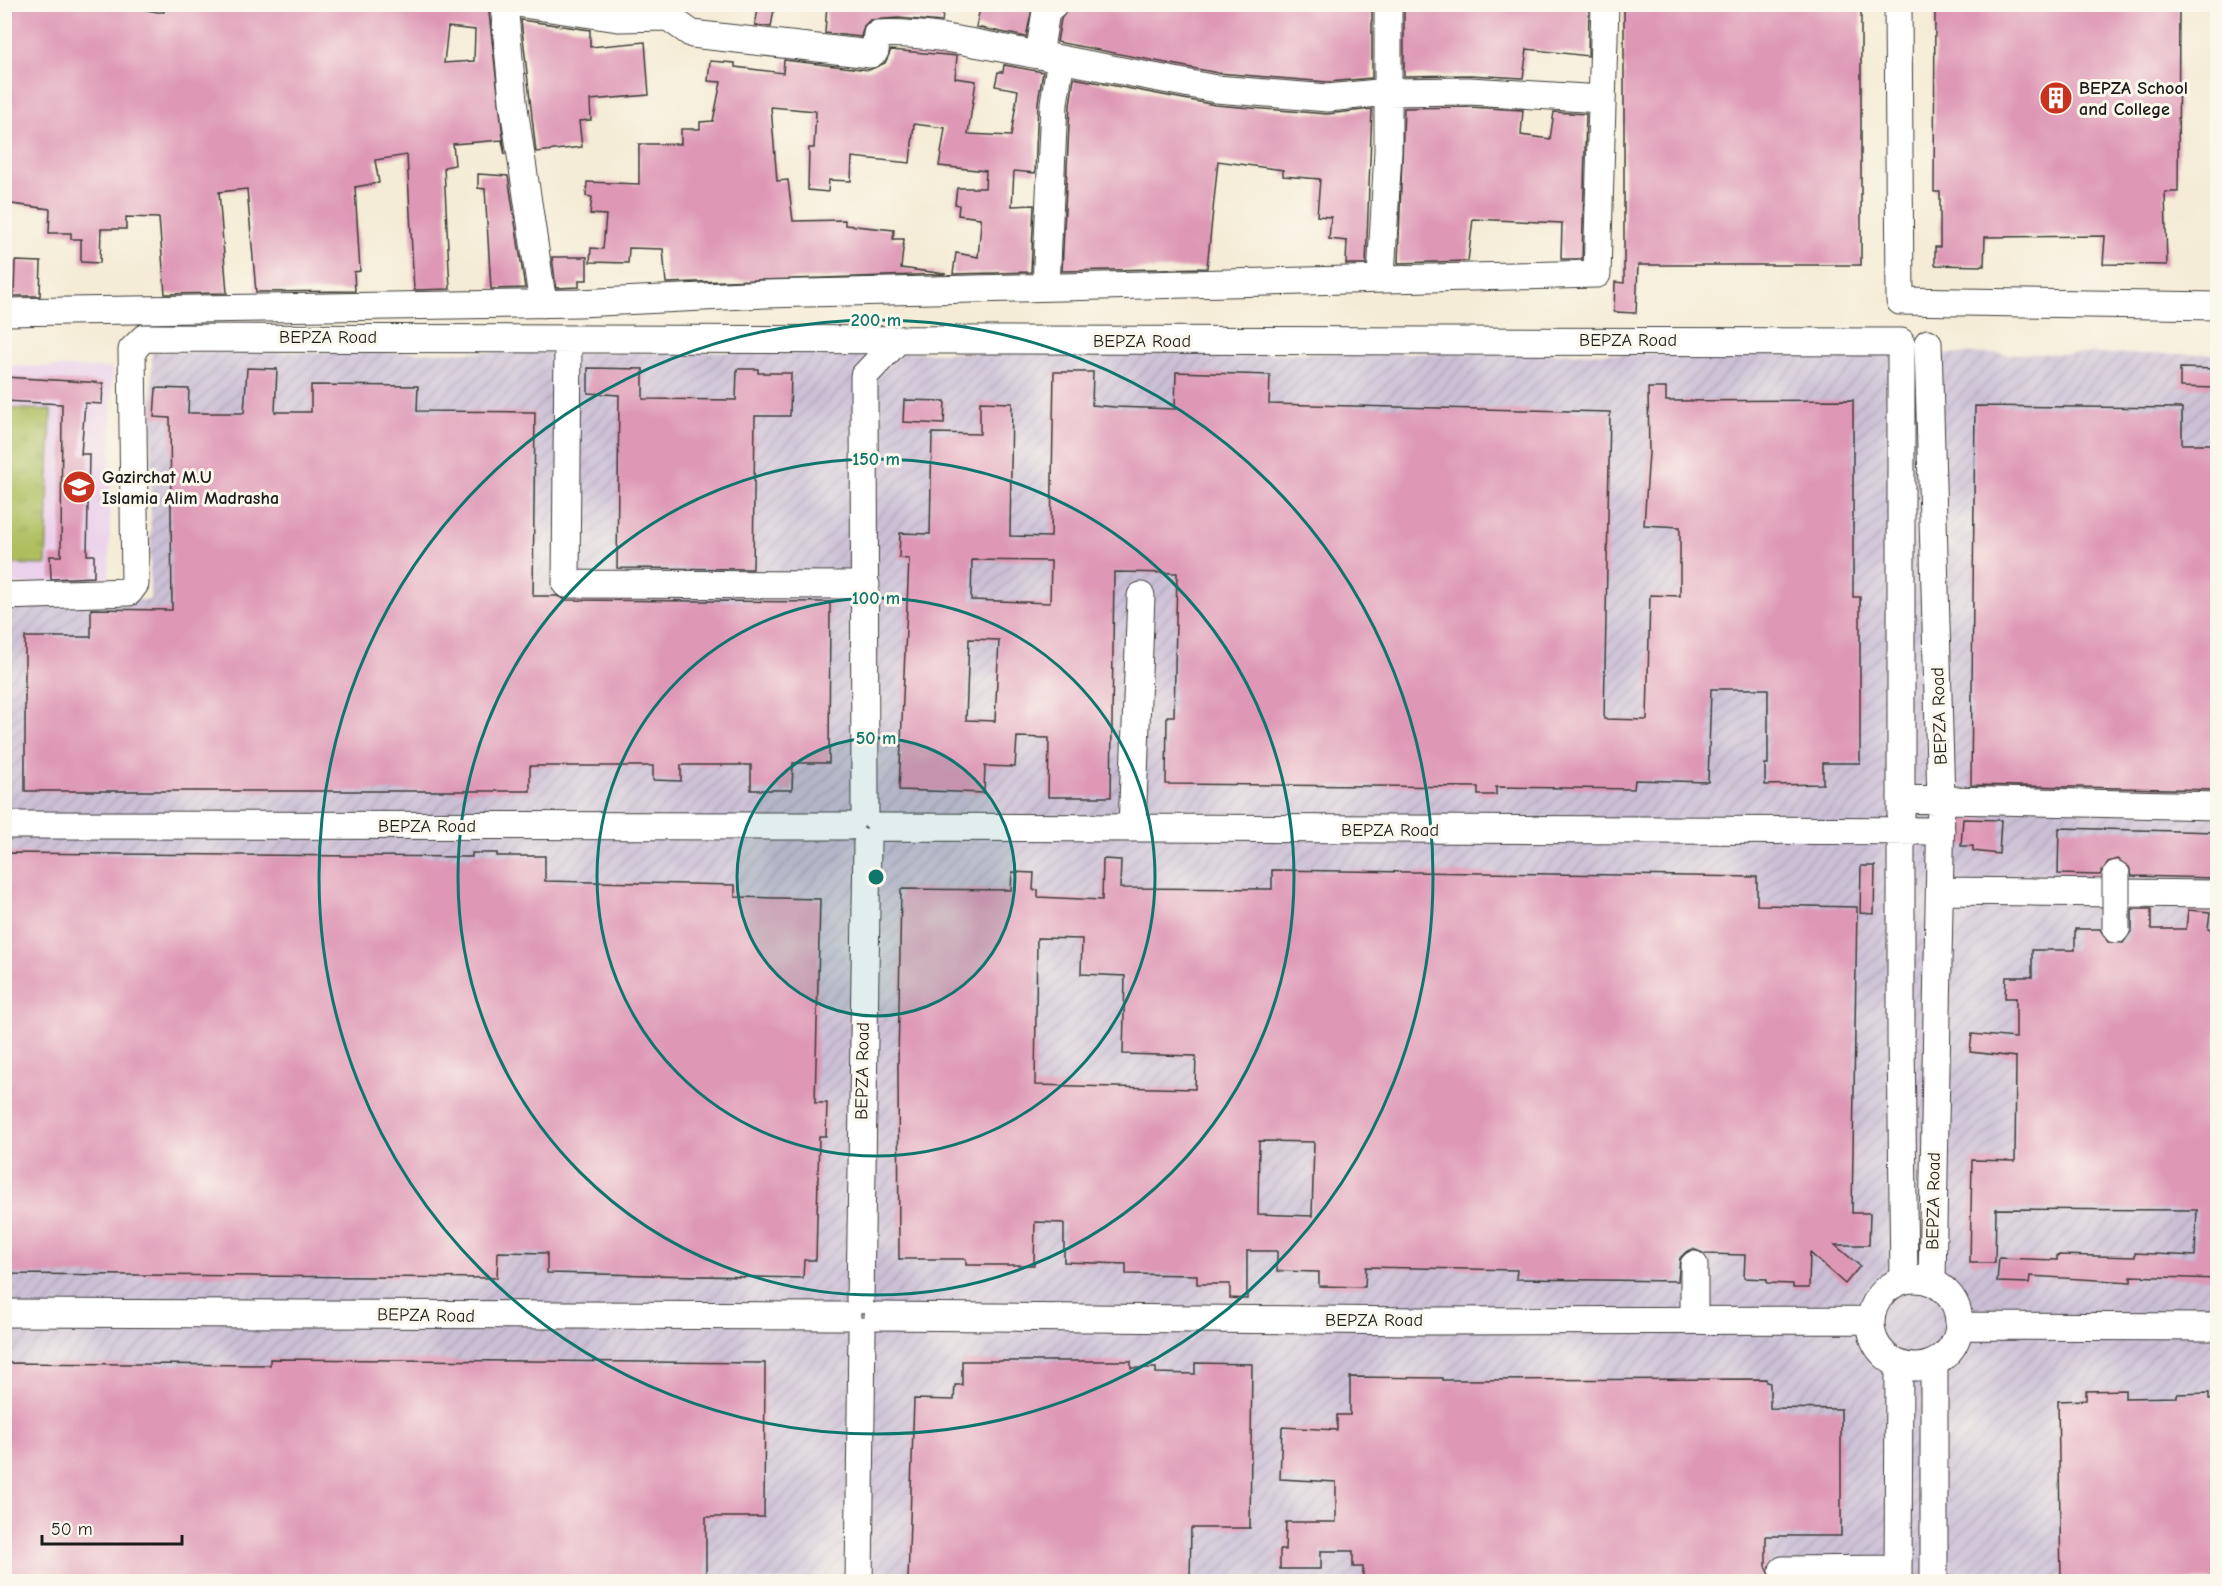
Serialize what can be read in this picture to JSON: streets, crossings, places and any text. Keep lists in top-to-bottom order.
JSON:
{
  "streets": {
    "street": ["BEPZA Road"]
  },
  "places": {
    "building": ["BEPZA School and College"],
    "school or university": ["Gazirchat M.U Islamia Alim Madrasha"]
  },
  "scale_bar": "50 m",
  "rings": [
    "200 m",
    "150 m",
    "100 m",
    "50 m"
  ]
}
